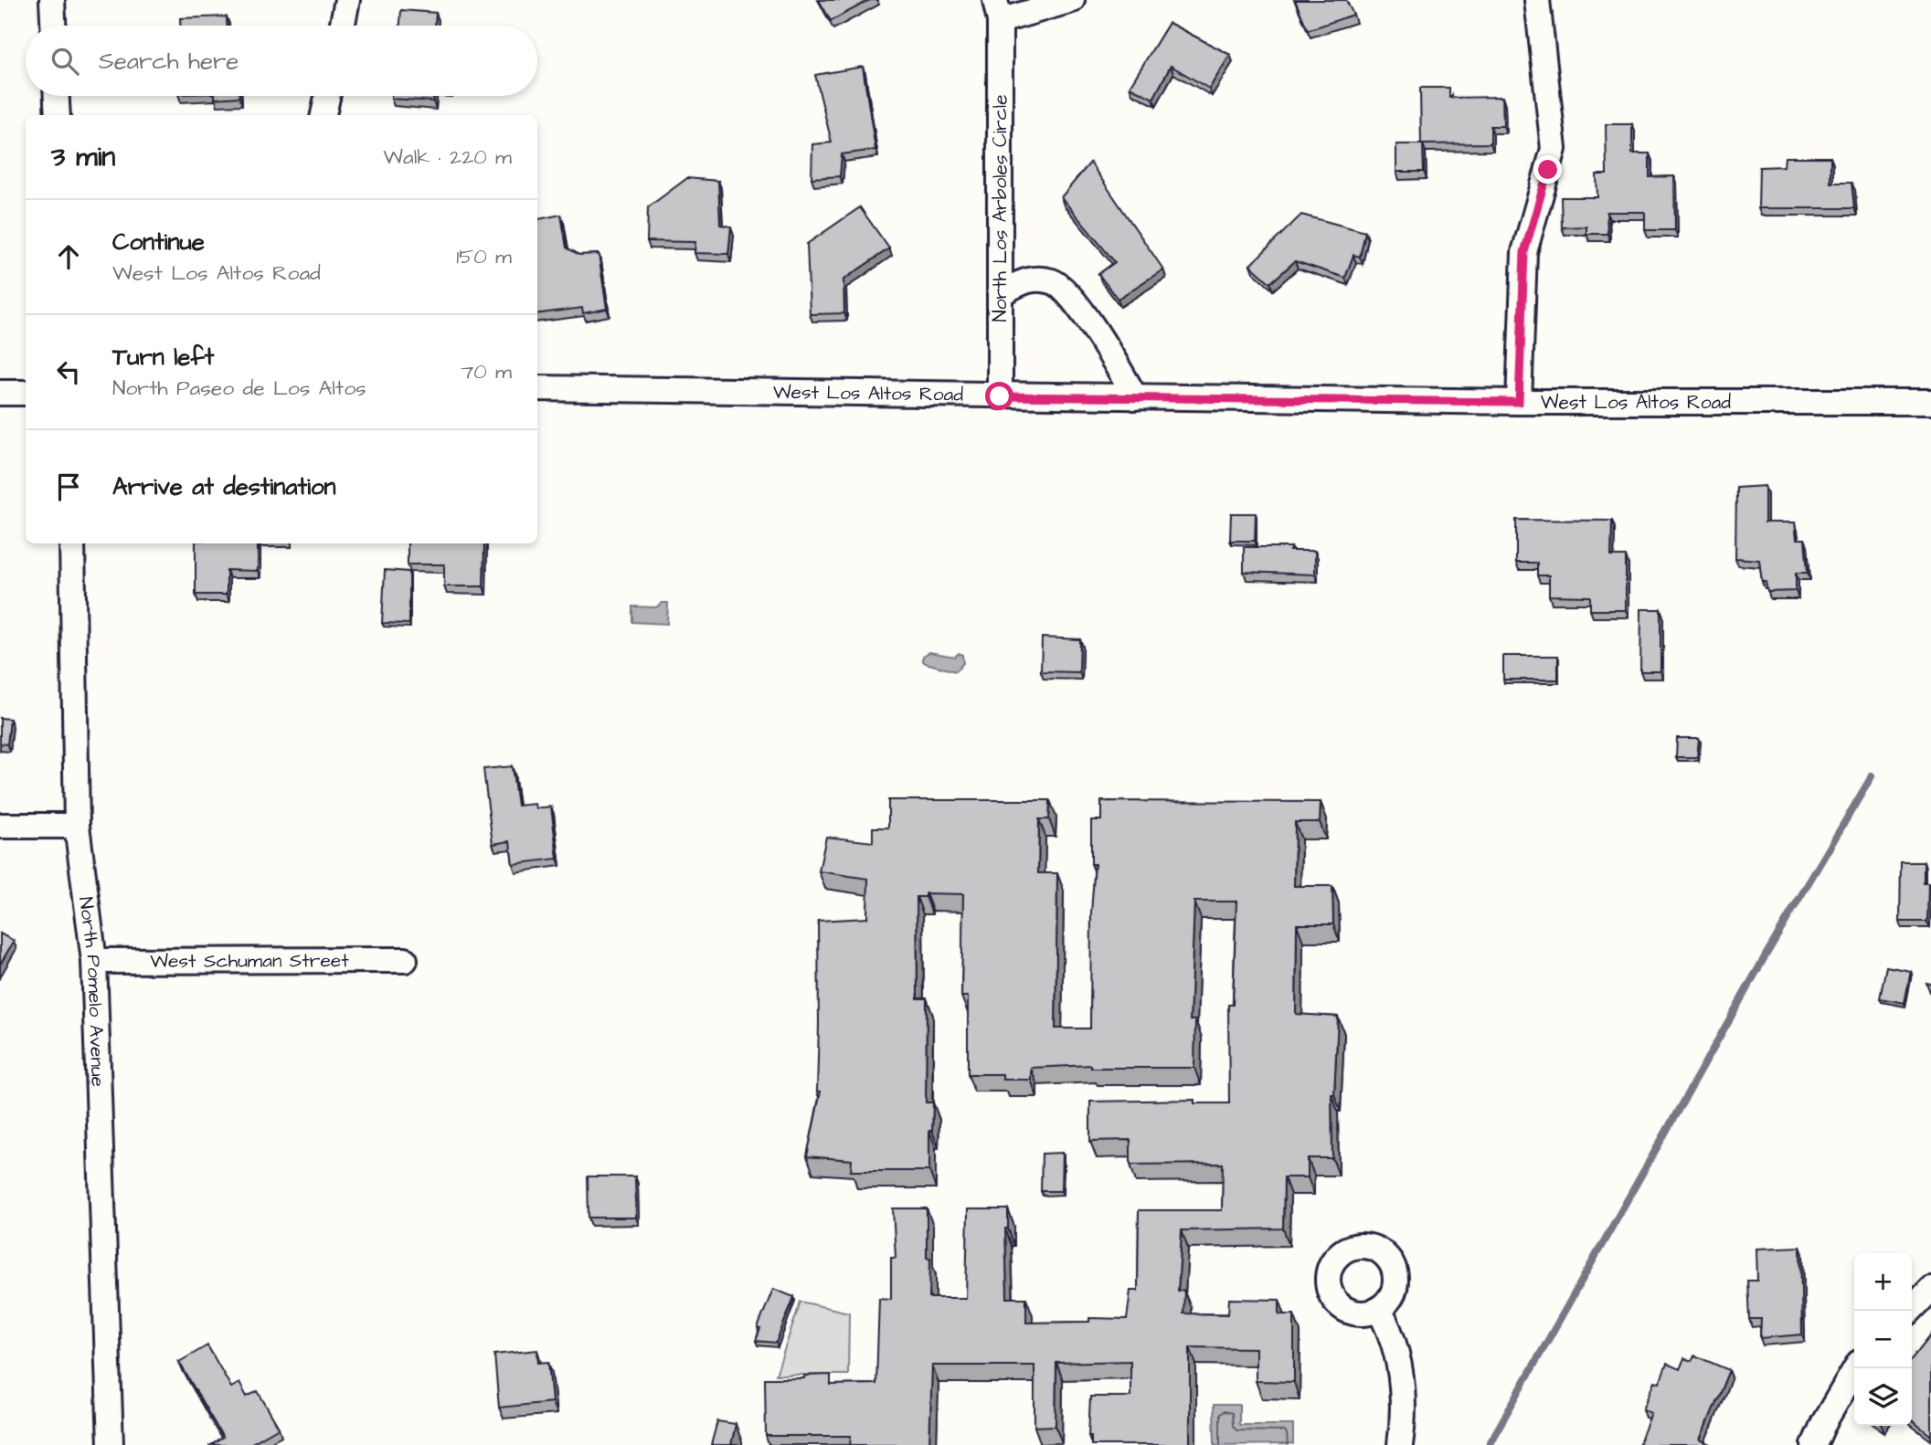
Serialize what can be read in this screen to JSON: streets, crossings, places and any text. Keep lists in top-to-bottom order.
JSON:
{
  "streets": {
    "street": [
      "North Los Arboles Circle",
      "West Los Altos Road",
      "West Schuman Street",
      "North Pomelo Avenue"
    ]
  },
  "crossings": [
    ["North Los Arboles Circle", "West Los Altos Road"],
    ["West Schuman Street", "North Pomelo Avenue"]
  ],
  "page": {
    "search": "Search here",
    "heading": ["3 min", "Walk · 220 m"],
    "list": [
      ["Continue", "West Los Altos Road", "150 m"],
      ["Turn left", "North Paseo de Los Altos", "70 m"],
      "Arrive at destination"
    ],
    "map_buttons": ["+", "−"]
  }
}
